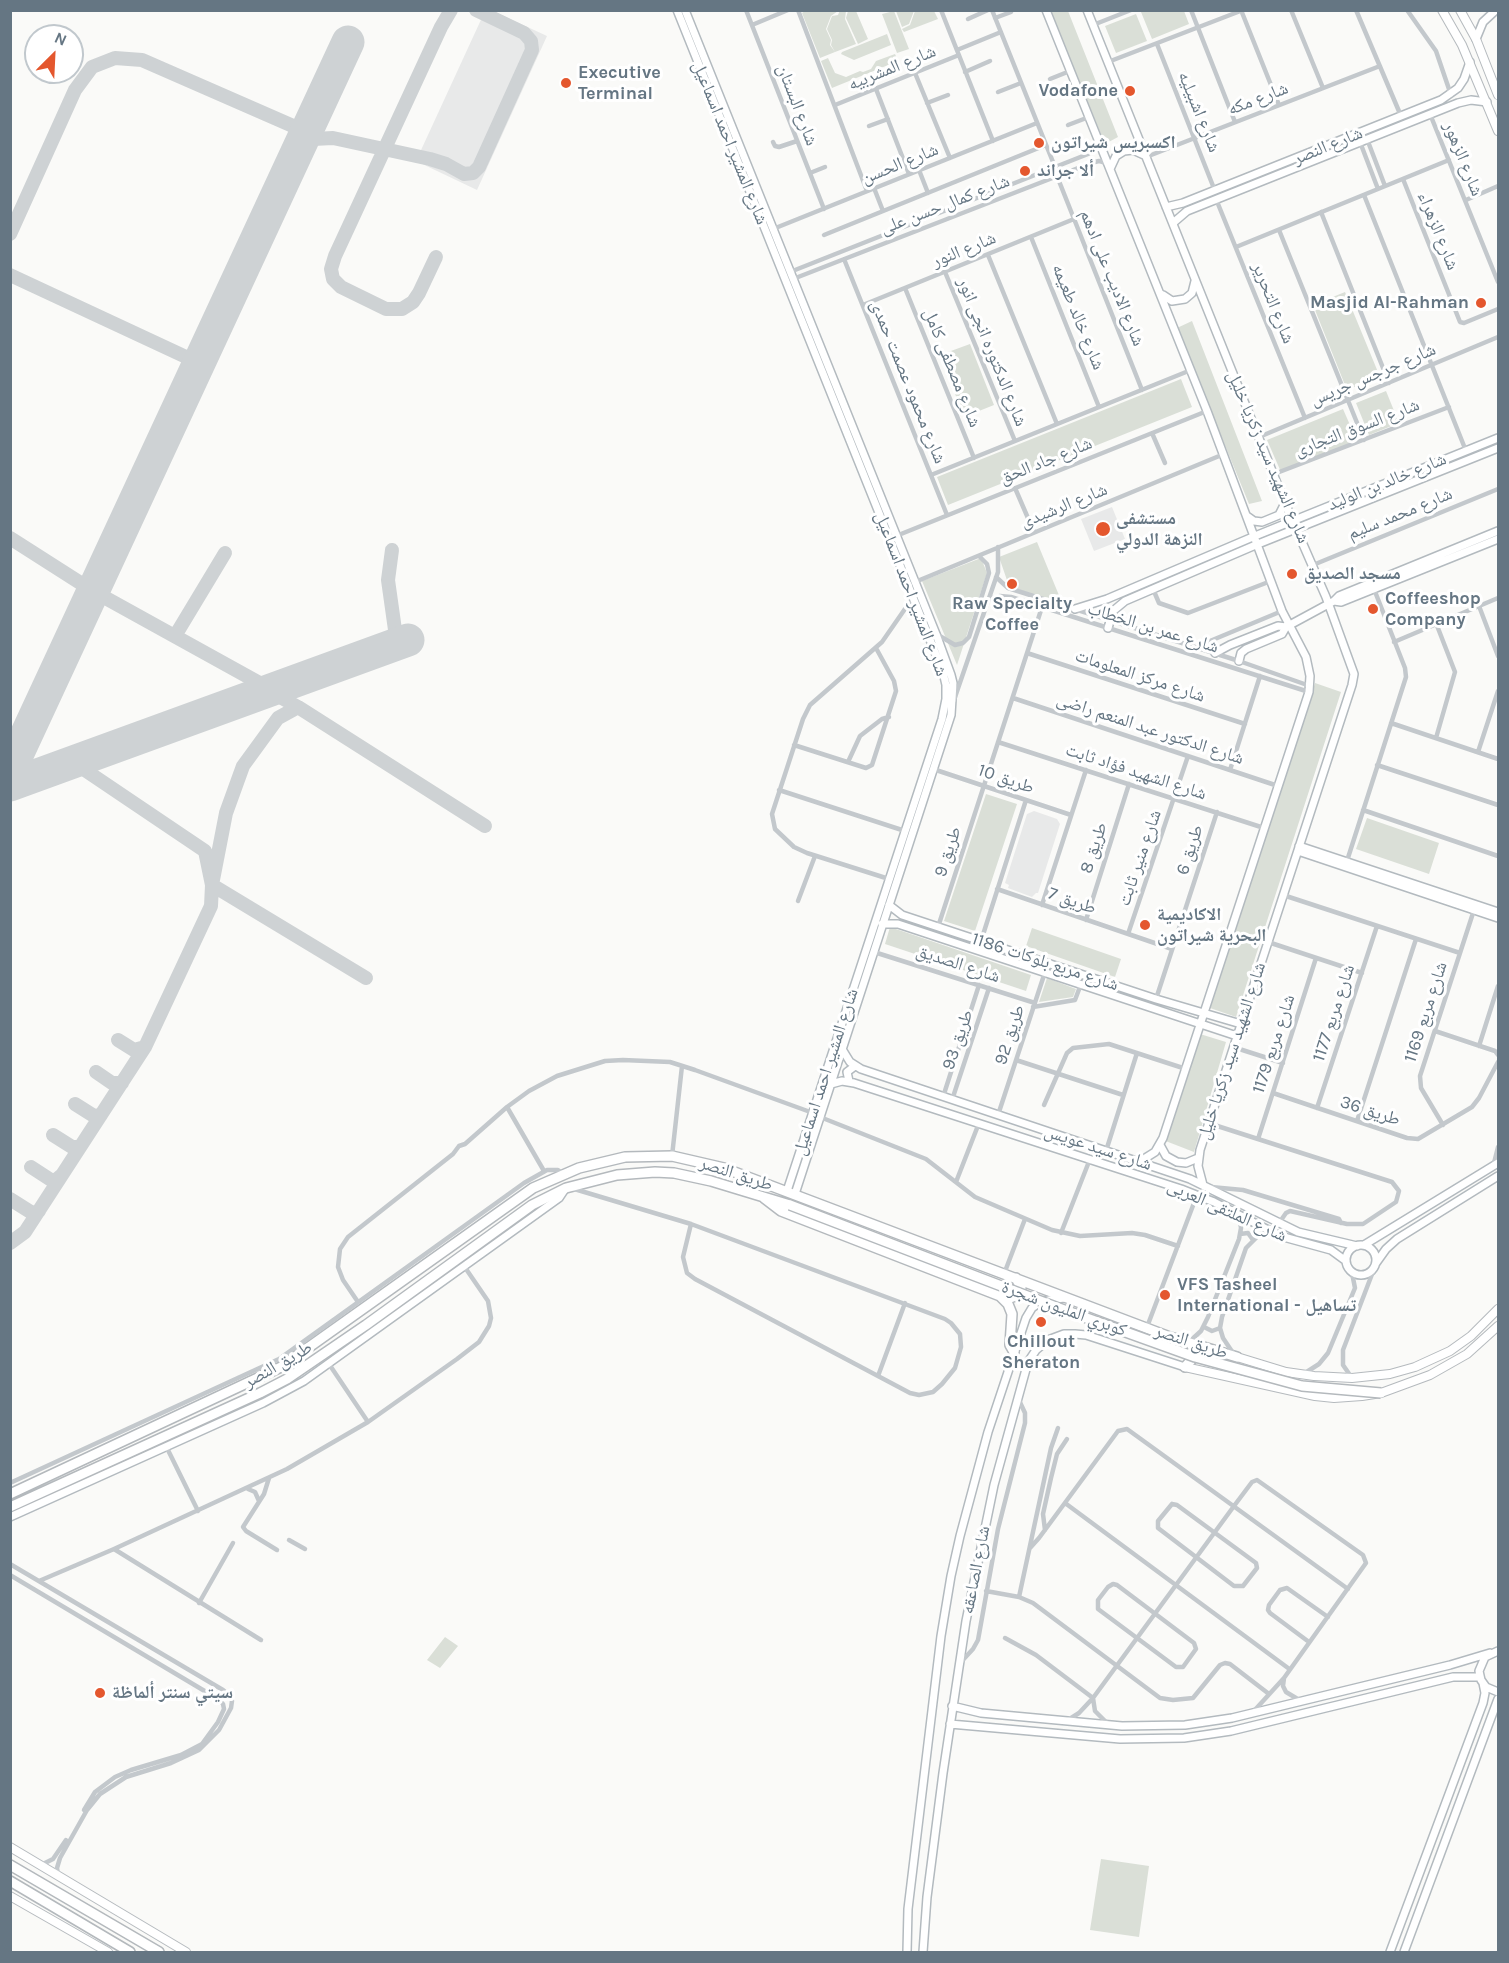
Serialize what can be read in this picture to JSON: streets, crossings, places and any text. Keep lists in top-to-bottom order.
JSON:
{
  "streets": {
    "highway": ["طريق النصر", "كوبري المليون شجرة"],
    "street": [
      "شارع المشربيه",
      "شارع مكه",
      "شارع البستان",
      "شارع اشبيليه",
      "شارع المشير احمد اسماعيل",
      "شارع النصر",
      "شارع الزهور",
      "شارع الحسن",
      "شارع كمال حسن على",
      "شارع الزهراء",
      "شارع النور",
      "شارع الاديب على ادهم",
      "شارع التحرير",
      "شارع خالد طعيمه",
      "شارع الدكتوره انجى انور",
      "شارع مصطفى كامل",
      "شارع جرجس جريس",
      "شارع محمود عصمت حمدى",
      "شارع السوق التجارى",
      "شارع الشهيد سيد زكريا خليل",
      "شارع جاد الحق",
      "شارع خالد بن الوليد",
      "شارع الرشيدى",
      "شارع محمد سليم",
      "شارع عمر بن الخطاب",
      "شارع مركز المعلومات",
      "شارع الدكتور عبد المنعم راضى",
      "شارع الشهيد فؤاد ثابت",
      "طريق 10",
      "طريق 8",
      "طريق 6",
      "طريق 9",
      "شارع منير ثابت",
      "طريق 7",
      "شارع مربع بلوكات 1186",
      "شارع الصديق",
      "شارع مربع 1169",
      "شارع مربع 1177",
      "طريق 92",
      "طريق 93",
      "شارع مربع 1179",
      "طريق 36",
      "شارع سيد عويس",
      "شارع الملتقى العربى",
      "شارع الصاعقه"
    ]
  },
  "crossings": [
    ["شارع مكه", "شارع اشبيليه"],
    ["شارع مكه", "شارع الشهيد سيد زكريا خليل"],
    ["شارع البستان", "شارع الحسن"],
    ["شارع اشبيليه", "شارع النصر"],
    ["شارع المشير احمد اسماعيل", "شارع الحسن"],
    ["شارع المشير احمد اسماعيل", "شارع كمال حسن على"],
    ["شارع المشير احمد اسماعيل", "شارع جاد الحق"],
    ["شارع المشير احمد اسماعيل", "شارع الرشيدى"],
    ["شارع المشير احمد اسماعيل", "شارع عمر بن الخطاب"],
    ["شارع المشير احمد اسماعيل", "طريق 10"],
    ["شارع المشير احمد اسماعيل", "شارع مربع بلوكات 1186"],
    ["شارع المشير احمد اسماعيل", "شارع الصديق"],
    ["شارع المشير احمد اسماعيل", "طريق النصر"],
    ["شارع المشير احمد اسماعيل", "شارع الملتقى العربى"],
    ["شارع النصر", "شارع الزهور"],
    ["شارع النصر", "شارع التحرير"],
    ["شارع النصر", "شارع الشهيد سيد زكريا خليل"],
    ["شارع كمال حسن على", "شارع الاديب على ادهم"],
    ["شارع كمال حسن على", "شارع محمود عصمت حمدى"],
    ["شارع كمال حسن على", "شارع الشهيد سيد زكريا خليل"],
    ["شارع النور", "شارع الاديب على ادهم"],
    ["شارع النور", "شارع خالد طعيمه"],
    ["شارع النور", "شارع الدكتوره انجى انور"],
    ["شارع النور", "شارع مصطفى كامل"],
    ["شارع النور", "شارع محمود عصمت حمدى"],
    ["شارع الاديب على ادهم", "شارع جاد الحق"],
    ["شارع التحرير", "شارع جرجس جريس"],
    ["شارع خالد طعيمه", "شارع جاد الحق"],
    ["شارع الدكتوره انجى انور", "شارع جاد الحق"],
    ["شارع مصطفى كامل", "شارع جاد الحق"],
    ["شارع جرجس جريس", "شارع الشهيد سيد زكريا خليل"],
    ["شارع محمود عصمت حمدى", "شارع جاد الحق"],
    ["شارع السوق التجارى", "شارع الشهيد سيد زكريا خليل"],
    ["شارع الشهيد سيد زكريا خليل", "شارع جاد الحق"],
    ["شارع الشهيد سيد زكريا خليل", "شارع خالد بن الوليد"],
    ["شارع الشهيد سيد زكريا خليل", "شارع الرشيدى"],
    ["شارع الشهيد سيد زكريا خليل", "شارع محمد سليم"],
    ["شارع الشهيد سيد زكريا خليل", "شارع عمر بن الخطاب"],
    ["شارع الشهيد سيد زكريا خليل", "شارع الدكتور عبد المنعم راضى"],
    ["شارع الشهيد سيد زكريا خليل", "شارع الشهيد فؤاد ثابت"],
    ["شارع الشهيد سيد زكريا خليل", "شارع مربع بلوكات 1186"],
    ["شارع الشهيد سيد زكريا خليل", "شارع سيد عويس"],
    ["شارع الشهيد سيد زكريا خليل", "شارع الملتقى العربى"],
    ["شارع خالد بن الوليد", "شارع عمر بن الخطاب"],
    ["شارع عمر بن الخطاب", "طريق 9"],
    ["شارع مركز المعلومات", "طريق 9"],
    ["شارع الدكتور عبد المنعم راضى", "طريق 9"],
    ["شارع الدكتور عبد المنعم راضى", "شارع منير ثابت"],
    ["شارع الشهيد فؤاد ثابت", "طريق 8"],
    ["شارع الشهيد فؤاد ثابت", "طريق 6"],
    ["شارع الشهيد فؤاد ثابت", "طريق 9"],
    ["شارع الشهيد فؤاد ثابت", "شارع منير ثابت"],
    ["طريق 10", "طريق 9"],
    ["طريق 8", "طريق 7"],
    ["طريق 6", "طريق 7"],
    ["طريق 6", "شارع مربع بلوكات 1186"],
    ["طريق 9", "شارع مربع بلوكات 1186"],
    ["شارع منير ثابت", "طريق 7"],
    ["شارع مربع بلوكات 1186", "طريق 92"],
    ["شارع الصديق", "طريق 92"],
    ["شارع الصديق", "طريق 93"],
    ["شارع مربع 1169", "طريق 36"],
    ["شارع مربع 1177", "طريق 36"],
    ["طريق 92", "شارع سيد عويس"],
    ["طريق 93", "شارع سيد عويس"],
    ["شارع مربع 1179", "طريق 36"],
    ["شارع سيد عويس", "شارع الملتقى العربى"],
    ["طريق النصر", "شارع الملتقى العربى"],
    ["طريق النصر", "كوبري المليون شجرة"],
    ["طريق النصر", "شارع الصاعقه"]
  ],
  "places": [
    "Executive Terminal",
    "Vodafone",
    "اكسبريس شيراتون",
    "ألا جراند",
    "Masjid Al-Rahman",
    "مستشفى النزهة الدولي",
    "مسجد الصديق",
    "Raw Specialty Coffee",
    "Coffeeshop Company",
    "الاكاديمية البحرية شيراتون",
    "VFS Tasheel International - تساهيل",
    "Chillout Sheraton",
    "سيتي سنتر ألماظة"
  ],
  "north": "top right"
}
